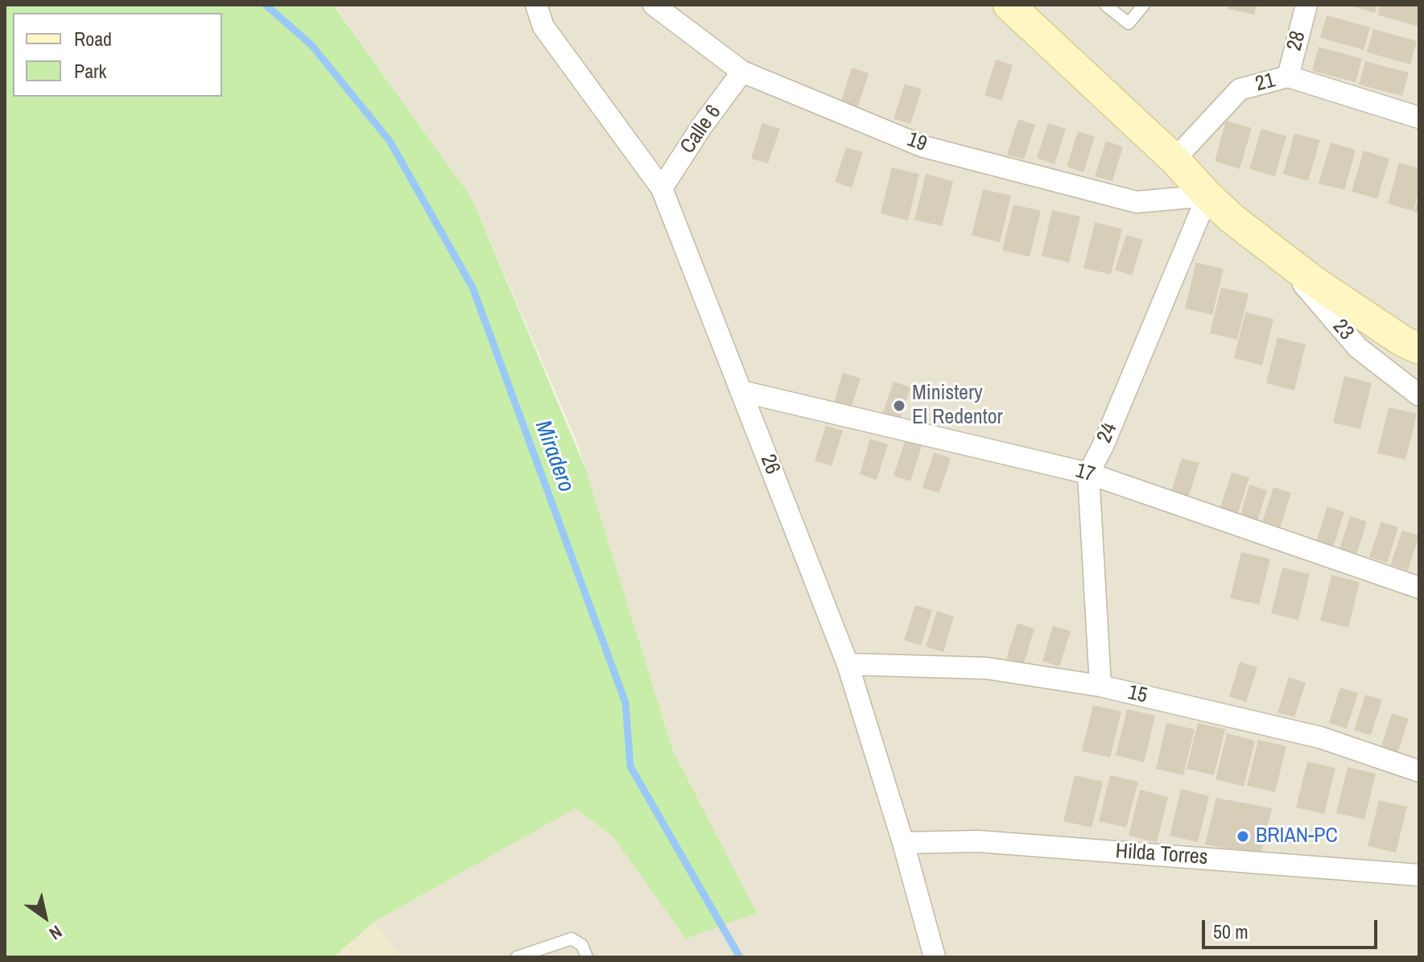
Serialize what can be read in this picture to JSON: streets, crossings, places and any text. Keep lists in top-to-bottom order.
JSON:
{
  "streets": {
    "street": [
      "28",
      "21",
      "Calle 6",
      "19",
      "23",
      "24",
      "26",
      "17",
      "15",
      "Hilda Torres"
    ]
  },
  "crossings": [
    ["28", "21"],
    ["21", "23"],
    ["Calle 6", "19"],
    ["Calle 6", "26"],
    ["19", "23"],
    ["19", "24"],
    ["23", "24"],
    ["24", "17"],
    ["26", "17"],
    ["26", "15"],
    ["26", "Hilda Torres"]
  ],
  "water": ["Miradero"],
  "places": ["Ministery El Redentor", "BRIAN-PC"],
  "legend": ["Road", "Park"],
  "scale_bar": "50 m",
  "north": "bottom right"
}
